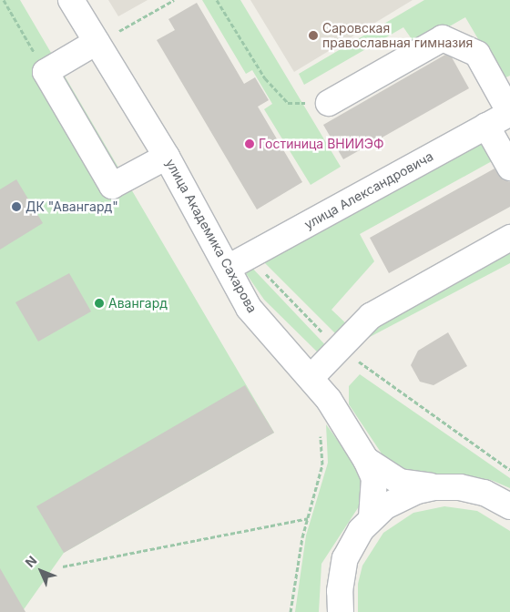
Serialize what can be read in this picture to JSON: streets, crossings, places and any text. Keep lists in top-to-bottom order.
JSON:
{
  "streets": {
    "street": ["улица Александровича", "улица Академика Сахарова"]
  },
  "crossings": [
    ["улица Александровича", "улица Академика Сахарова"]
  ],
  "places": [
    "Саровская православная гимназия",
    "Гостиница ВНИИЭФ",
    "ДК \"Авангард\"",
    "Авангард"
  ],
  "north": "top left"
}
